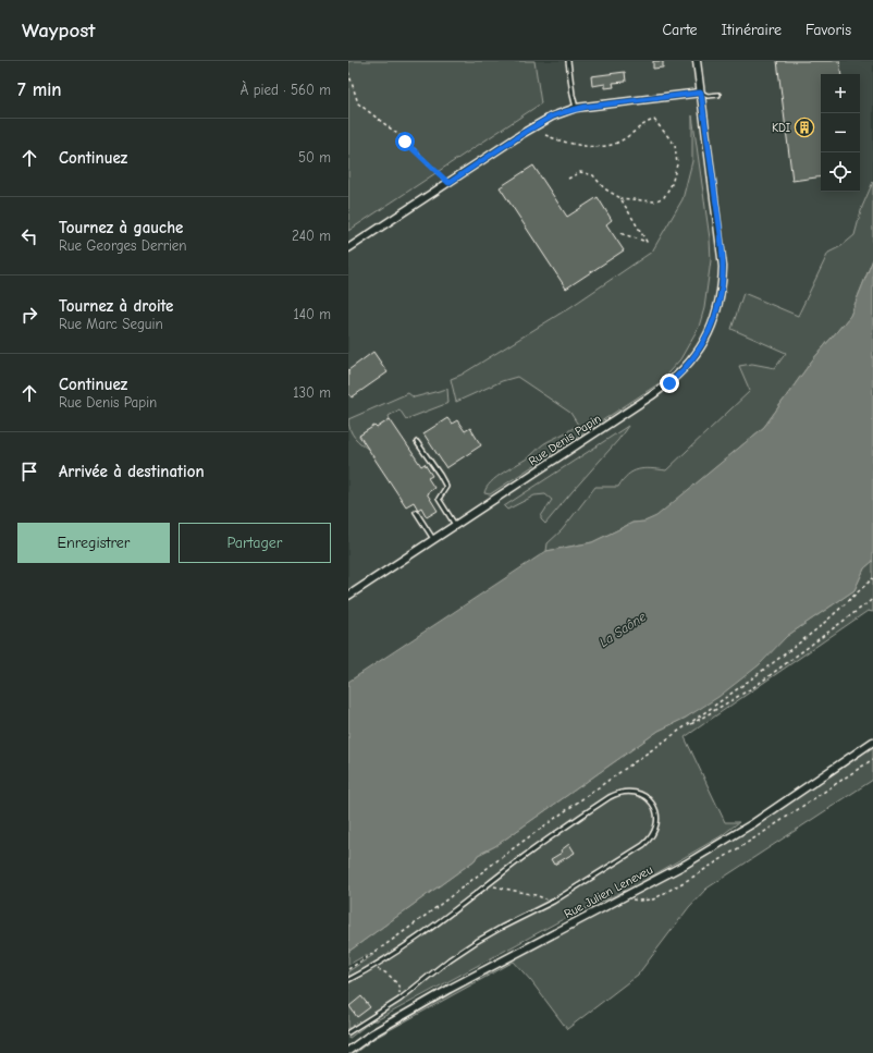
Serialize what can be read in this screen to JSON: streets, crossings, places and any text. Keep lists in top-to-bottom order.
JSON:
{
  "streets": {
    "street": ["Rue Denis Papin", "Rue Julien Leneveu"]
  },
  "water": ["La Saône"],
  "places": {
    "building": ["KDI"]
  },
  "page": {
    "header": "Waypost",
    "nav": ["Carte", "Itinéraire", "Favoris"],
    "heading": ["7 min", "À pied · 560 m"],
    "map_buttons": ["+", "−"],
    "list": [
      ["Continuez", "50 m"],
      ["Tournez à gauche", "Rue Georges Derrien", "240 m"],
      ["Tournez à droite", "Rue Marc Seguin", "140 m"],
      ["Continuez", "Rue Denis Papin", "130 m"],
      "Arrivée à destination"
    ],
    "buttons": ["Enregistrer", "Partager"]
  }
}
